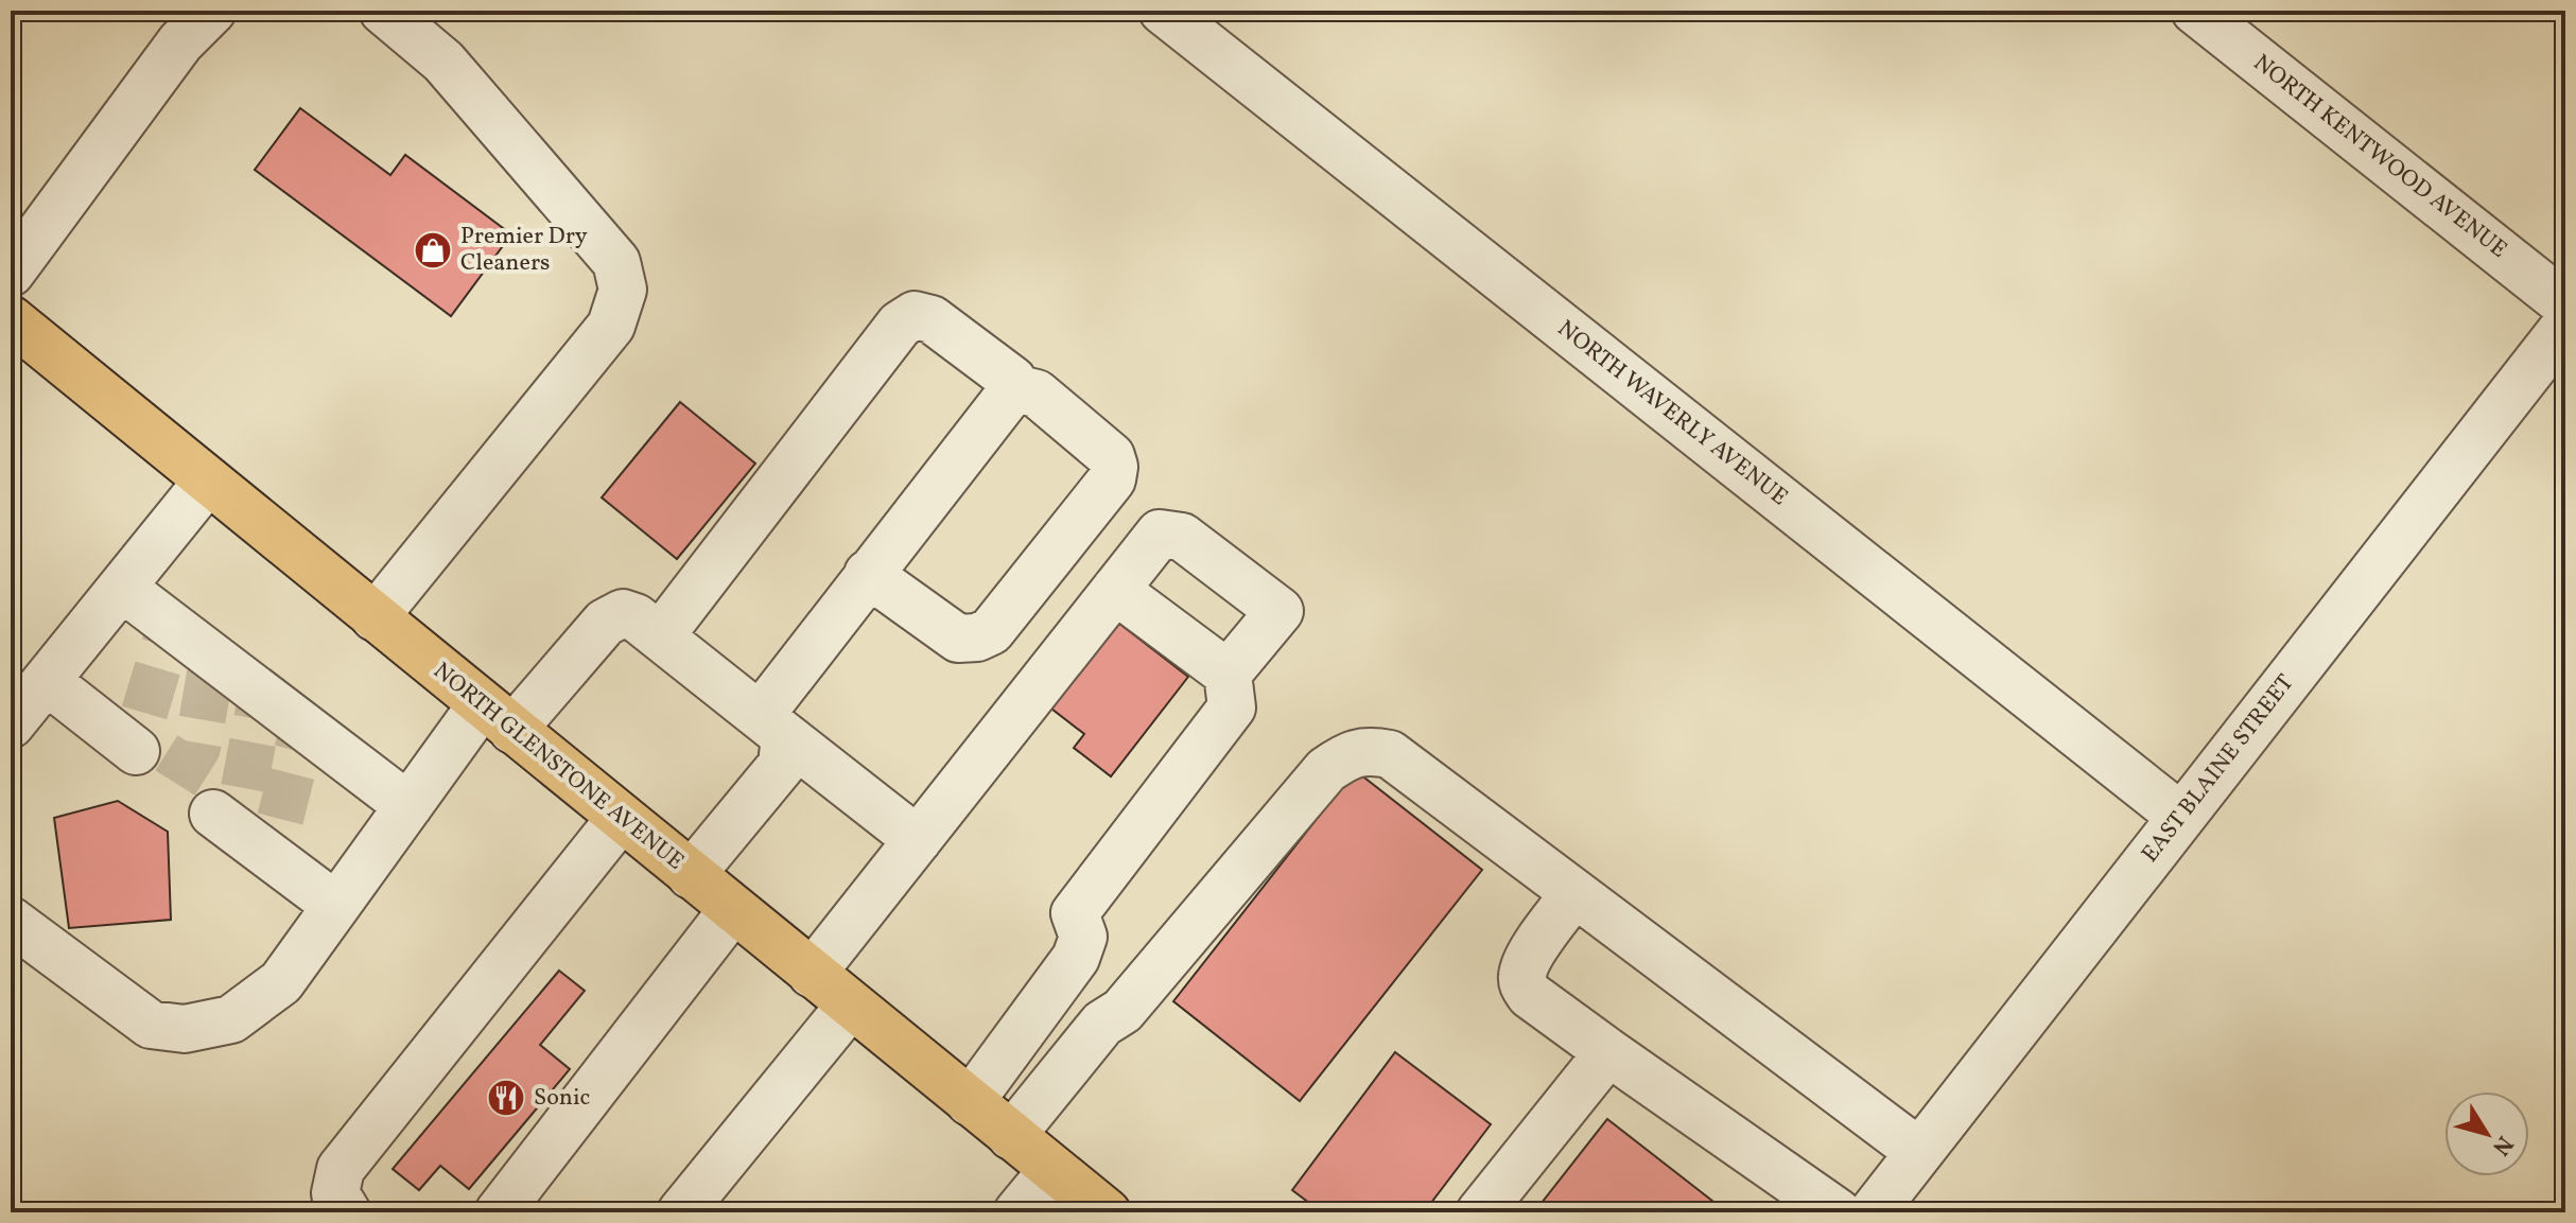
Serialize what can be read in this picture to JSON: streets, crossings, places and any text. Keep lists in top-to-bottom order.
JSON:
{
  "streets": {
    "main road": ["NORTH GLENSTONE AVENUE"],
    "street": ["NORTH KENTWOOD AVENUE", "NORTH WAVERLY AVENUE", "EAST BLAINE STREET"]
  },
  "crossings": [
    ["NORTH WAVERLY AVENUE", "EAST BLAINE STREET"]
  ],
  "places": {
    "shop": ["Premier Dry Cleaners"],
    "restaurant": ["Sonic"]
  },
  "north": "bottom right"
}
